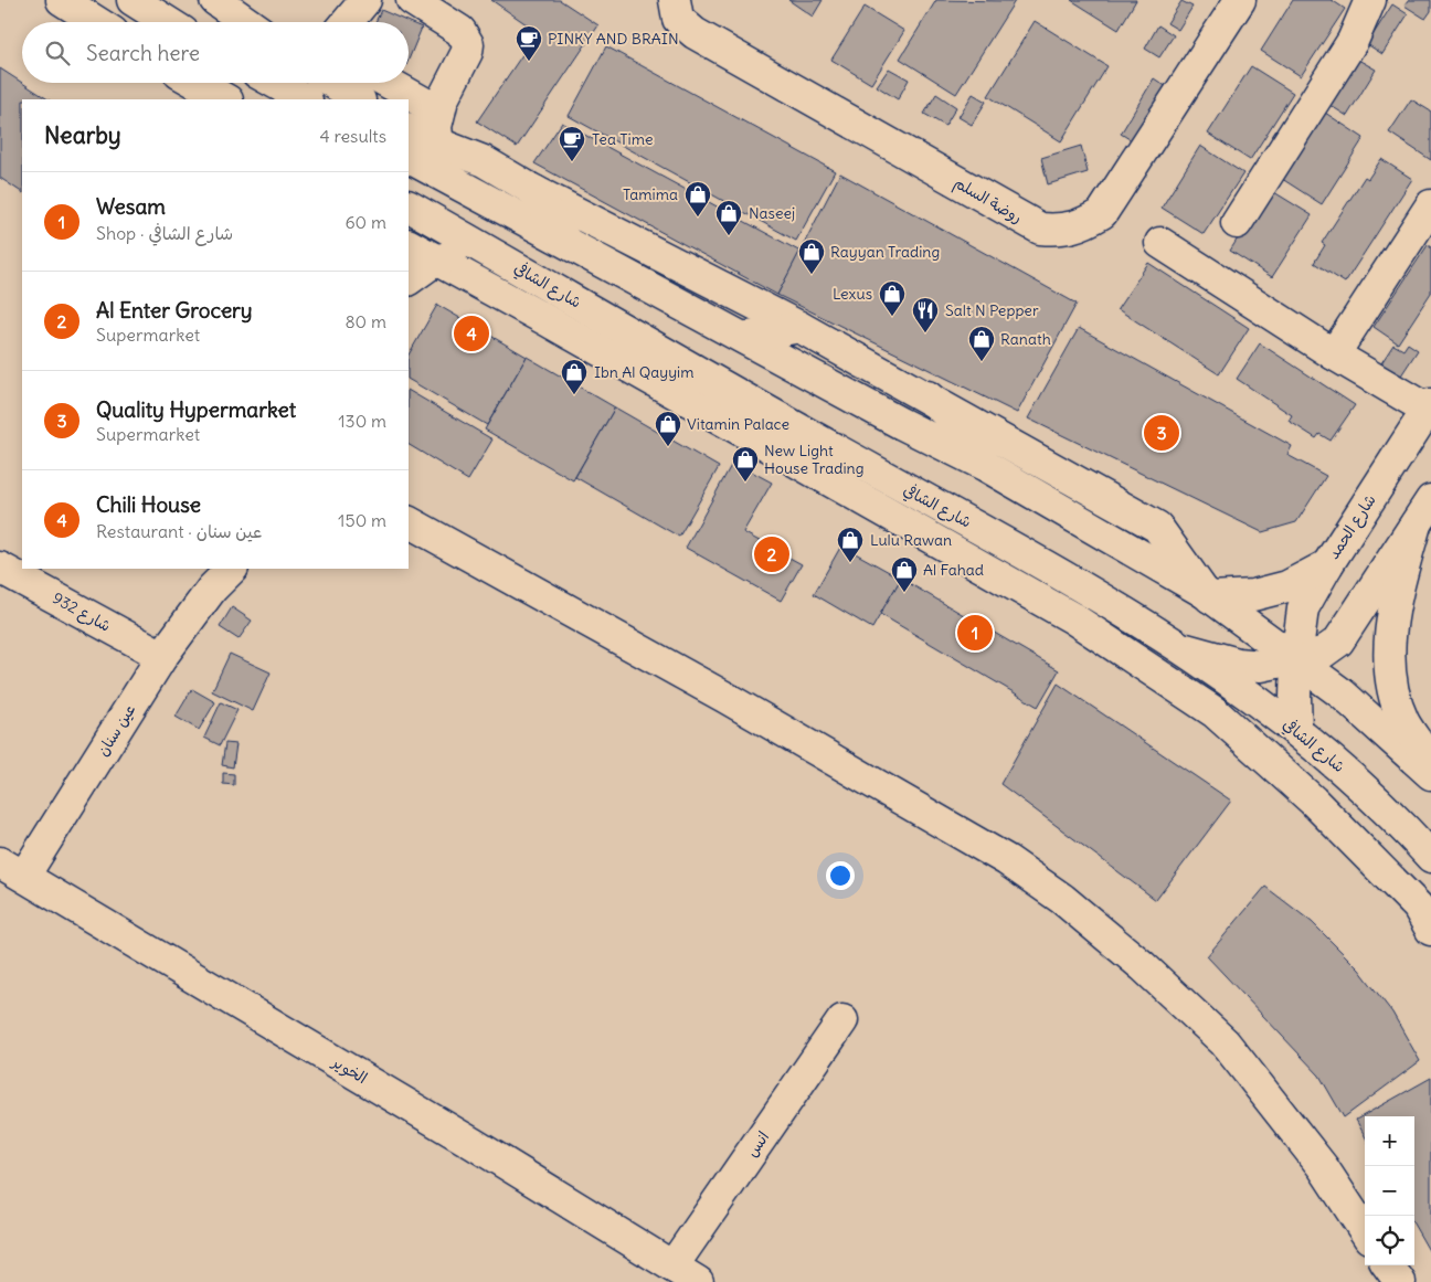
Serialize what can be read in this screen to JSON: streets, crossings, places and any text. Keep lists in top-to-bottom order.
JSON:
{
  "streets": {
    "main road": [
      "روضة السلم",
      "شارع الشافي",
      "شارع الحمد",
      "شارع 932",
      "عين سنان",
      "الخوير",
      "انس"
    ]
  },
  "crossings": [
    ["شارع الشافي", "شارع الحمد"],
    ["شارع 932", "عين سنان"],
    ["عين سنان", "الخوير"],
    ["الخوير", "انس"]
  ],
  "places": {
    "cafe": ["PINKY AND BRAIN", "Tea Time"],
    "shop": [
      "Tamima",
      "Naseej",
      "Rayyan Trading",
      "Lexus",
      "Ranath",
      "Ibn Al Qayyim",
      "Vitamin Palace",
      "New Light House Trading",
      "Lulu Rawan",
      "Al Fahad"
    ],
    "restaurant": ["Salt N Pepper"]
  },
  "page": {
    "search": "Search here",
    "heading": ["Nearby", "4 results"],
    "list": [
      {
        "mark": "1",
        "name": "Wesam",
        "note": "Shop · شارع الشافي",
        "value": "60 m"
      },
      {
        "mark": "2",
        "name": "Al Enter Grocery",
        "note": "Supermarket",
        "value": "80 m"
      },
      {
        "mark": "3",
        "name": "Quality Hypermarket",
        "note": "Supermarket",
        "value": "130 m"
      },
      {
        "mark": "4",
        "name": "Chili House",
        "note": "Restaurant · عين سنان",
        "value": "150 m"
      }
    ],
    "pins": [
      "4",
      "3",
      "2",
      "1"
    ],
    "map_buttons": ["+", "−"]
  }
}
